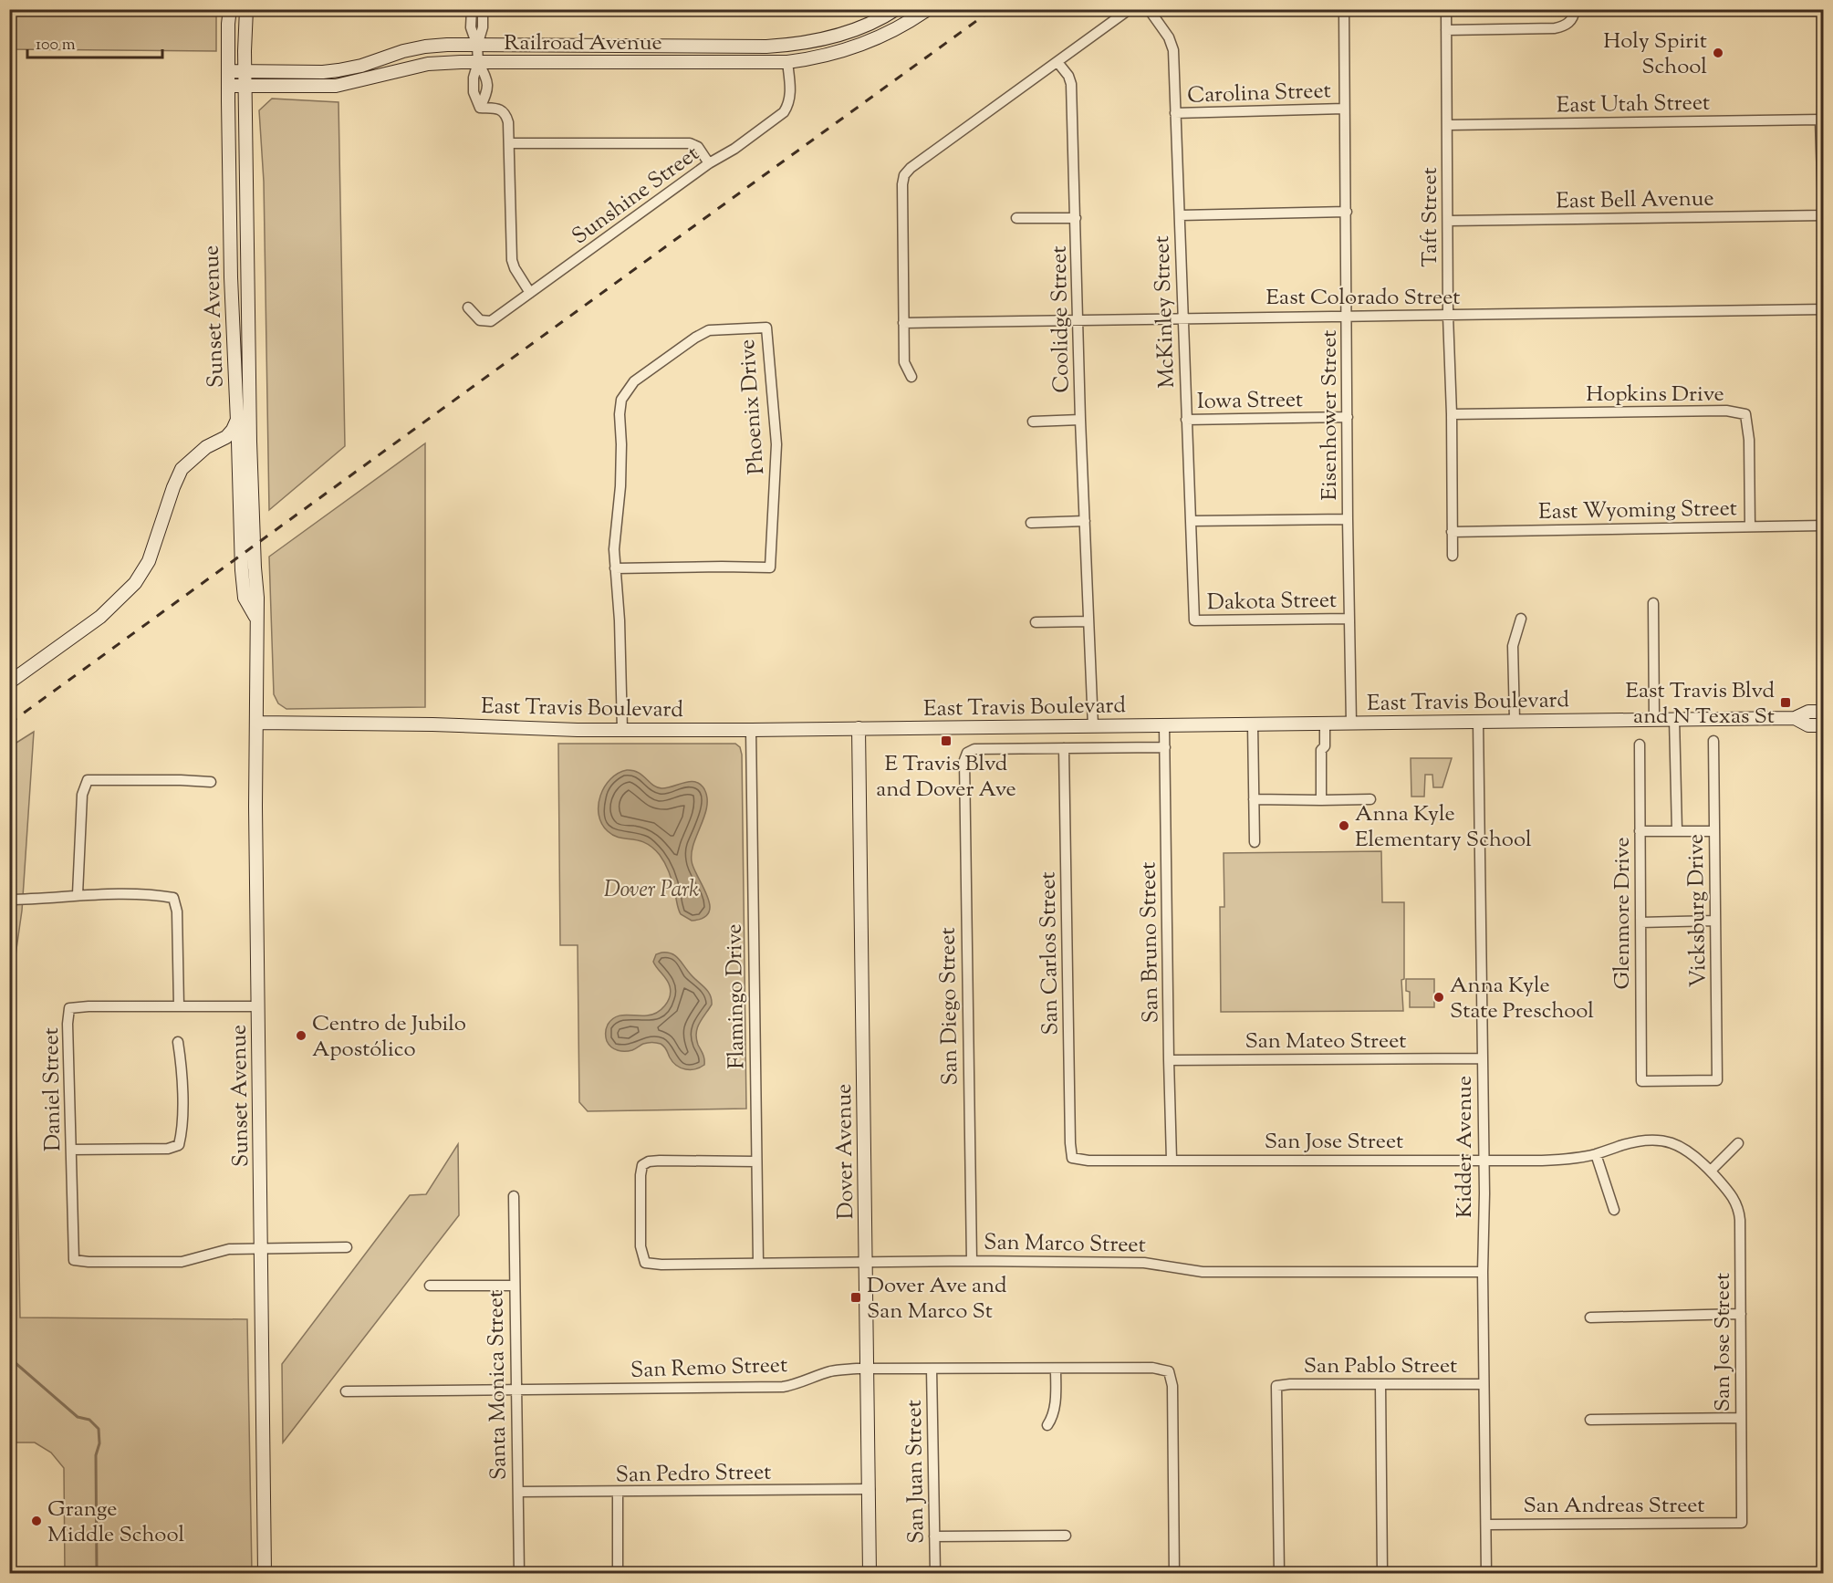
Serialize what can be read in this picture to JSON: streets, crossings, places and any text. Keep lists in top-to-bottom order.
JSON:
{
  "streets": {
    "main road": [
      "Railroad Avenue",
      "Sunset Avenue",
      "East Travis Boulevard",
      "Dover Avenue"
    ],
    "street": [
      "Carolina Street",
      "East Utah Street",
      "Sunshine Street",
      "East Bell Avenue",
      "Taft Street",
      "East Colorado Street",
      "McKinley Street",
      "Coolidge Street",
      "Hopkins Drive",
      "Iowa Street",
      "Phoenix Drive",
      "Eisenhower Street",
      "East Wyoming Street",
      "Dakota Street",
      "Vicksburg Drive",
      "Glenmore Drive",
      "San Bruno Street",
      "San Carlos Street",
      "Flamingo Drive",
      "San Diego Street",
      "San Mateo Street",
      "Daniel Street",
      "San Jose Street",
      "Kidder Avenue",
      "San Marco Street",
      "San Pablo Street",
      "San Remo Street",
      "Santa Monica Street",
      "San Juan Street",
      "San Pedro Street",
      "San Andreas Street"
    ]
  },
  "crossings": [
    ["Railroad Avenue", "Sunshine Street"],
    ["Railroad Avenue", "Sunset Avenue"],
    ["Carolina Street", "McKinley Street"],
    ["Carolina Street", "Eisenhower Street"],
    ["East Utah Street", "Taft Street"],
    ["East Bell Avenue", "Taft Street"],
    ["Taft Street", "East Colorado Street"],
    ["Taft Street", "Hopkins Drive"],
    ["Taft Street", "East Wyoming Street"],
    ["East Colorado Street", "McKinley Street"],
    ["East Colorado Street", "Coolidge Street"],
    ["East Colorado Street", "Eisenhower Street"],
    ["McKinley Street", "Iowa Street"],
    ["McKinley Street", "Dakota Street"],
    ["Sunset Avenue", "East Travis Boulevard"],
    ["Sunset Avenue", "Daniel Street"],
    ["Coolidge Street", "East Travis Boulevard"],
    ["Hopkins Drive", "East Wyoming Street"],
    ["Iowa Street", "Eisenhower Street"],
    ["Phoenix Drive", "East Travis Boulevard"],
    ["Eisenhower Street", "Dakota Street"],
    ["Eisenhower Street", "East Travis Boulevard"],
    ["East Travis Boulevard", "San Bruno Street"],
    ["East Travis Boulevard", "San Carlos Street"],
    ["East Travis Boulevard", "Flamingo Drive"],
    ["East Travis Boulevard", "San Diego Street"],
    ["East Travis Boulevard", "Kidder Avenue"],
    ["East Travis Boulevard", "Dover Avenue"],
    ["Vicksburg Drive", "Glenmore Drive"],
    ["San Bruno Street", "San Mateo Street"],
    ["San Bruno Street", "San Jose Street"],
    ["San Carlos Street", "San Jose Street"],
    ["Flamingo Drive", "San Marco Street"],
    ["San Diego Street", "San Marco Street"],
    ["San Mateo Street", "Kidder Avenue"],
    ["San Jose Street", "Kidder Avenue"],
    ["San Jose Street", "San Andreas Street"],
    ["Kidder Avenue", "San Marco Street"],
    ["Kidder Avenue", "San Pablo Street"],
    ["Kidder Avenue", "San Andreas Street"],
    ["Dover Avenue", "San Marco Street"],
    ["Dover Avenue", "San Remo Street"],
    ["Dover Avenue", "San Pedro Street"],
    ["San Remo Street", "Santa Monica Street"],
    ["San Remo Street", "San Juan Street"],
    ["Santa Monica Street", "San Pedro Street"]
  ],
  "parks": ["Dover Park"],
  "places": {
    "other": [
      "Holy Spirit School",
      "Anna Kyle Elementary School",
      "Anna Kyle State Preschool",
      "Centro de Jubilo Apostólico",
      "Grange Middle School"
    ],
    "transit": ["East Travis Blvd and N Texas St", "E Travis Blvd and Dover Ave", "Dover Ave and San Marco St"]
  },
  "scale_bar": "100 m"
}
